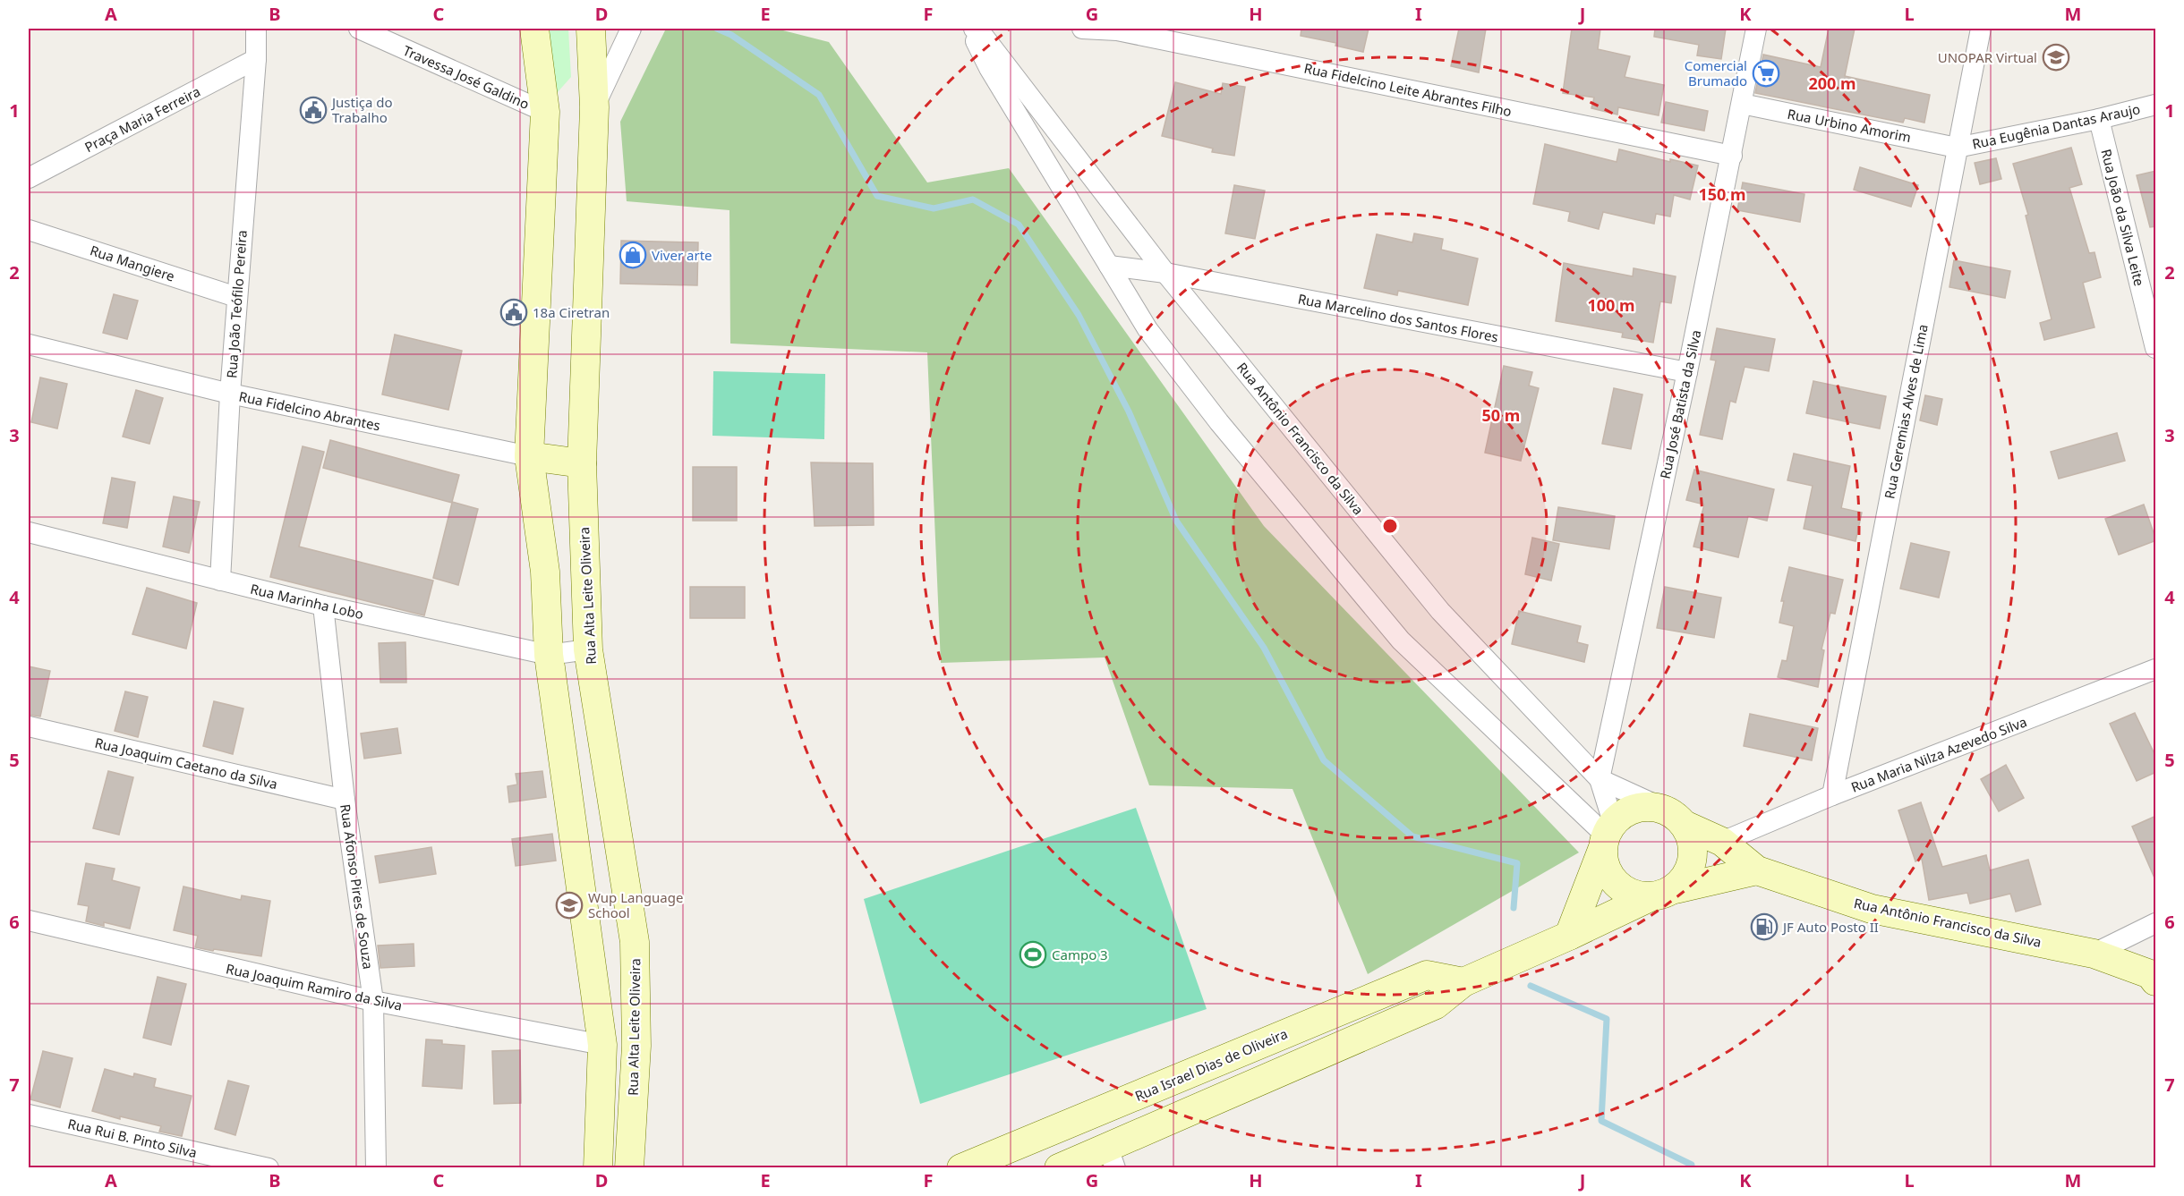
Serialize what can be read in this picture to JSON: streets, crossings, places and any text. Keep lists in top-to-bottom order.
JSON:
{
  "streets": {
    "main road": ["Rua Antônio Francisco da Silva", "Rua Alta Leite Oliveira", "Rua Israel Dias de Oliveira"],
    "street": [
      "Travessa José Galdino",
      "Rua Fidelcino Leite Abrantes Filho",
      "Praça Maria Ferreira",
      "Rua Urbino Amorim",
      "Rua Eugênia Dantas Araujo",
      "Rua João da Silva Leite",
      "Rua Mangiere",
      "Rua João Teófilo Pereira",
      "Rua Marcelino dos Santos Flores",
      "Rua José Batista da Silva",
      "Rua Fidelcino Abrantes",
      "Rua Geremias Alves de Lima",
      "Rua Marinha Lobo",
      "Rua Maria Nilza Azevedo Silva",
      "Rua Joaquim Caetano da Silva",
      "Rua Afonso Pires de Souza",
      "Rua Joaquim Ramiro da Silva",
      "Rua Rui B. Pinto Silva"
    ]
  },
  "crossings": [
    ["Rua Fidelcino Leite Abrantes Filho", "Rua José Batista da Silva"],
    ["Praça Maria Ferreira", "Rua João Teófilo Pereira"],
    ["Rua Urbino Amorim", "Rua Eugênia Dantas Araujo"],
    ["Rua Urbino Amorim", "Rua José Batista da Silva"],
    ["Rua Urbino Amorim", "Rua Geremias Alves de Lima"],
    ["Rua Eugênia Dantas Araujo", "Rua João da Silva Leite"],
    ["Rua Eugênia Dantas Araujo", "Rua Geremias Alves de Lima"],
    ["Rua Mangiere", "Rua João Teófilo Pereira"],
    ["Rua João Teófilo Pereira", "Rua Fidelcino Abrantes"],
    ["Rua João Teófilo Pereira", "Rua Marinha Lobo"],
    ["Rua Marcelino dos Santos Flores", "Rua José Batista da Silva"],
    ["Rua Marcelino dos Santos Flores", "Rua Antônio Francisco da Silva"],
    ["Rua José Batista da Silva", "Rua Antônio Francisco da Silva"],
    ["Rua Geremias Alves de Lima", "Rua Maria Nilza Azevedo Silva"],
    ["Rua Antônio Francisco da Silva", "Rua Maria Nilza Azevedo Silva"],
    ["Rua Alta Leite Oliveira", "Rua Marinha Lobo"],
    ["Rua Marinha Lobo", "Rua Afonso Pires de Souza"],
    ["Rua Joaquim Caetano da Silva", "Rua Afonso Pires de Souza"],
    ["Rua Afonso Pires de Souza", "Rua Joaquim Ramiro da Silva"]
  ],
  "places": {
    "school or university": ["UNOPAR Virtual", "Wup Language School"],
    "supermarket": ["Comercial Brumado"],
    "public building": ["Justiça do Trabalho", "18a Ciretran"],
    "shop": ["Viver arte"],
    "fuel station": ["JF Auto Posto II"],
    "sports": ["Campo 3"]
  },
  "grid": {
    "columns": [
      "A",
      "B",
      "C",
      "D",
      "E",
      "F",
      "G",
      "H",
      "I",
      "J",
      "K",
      "L",
      "M"
    ],
    "rows": [
      "1",
      "2",
      "3",
      "4",
      "5",
      "6",
      "7"
    ]
  },
  "rings": [
    "200 m",
    "150 m",
    "100 m",
    "50 m"
  ]
}
